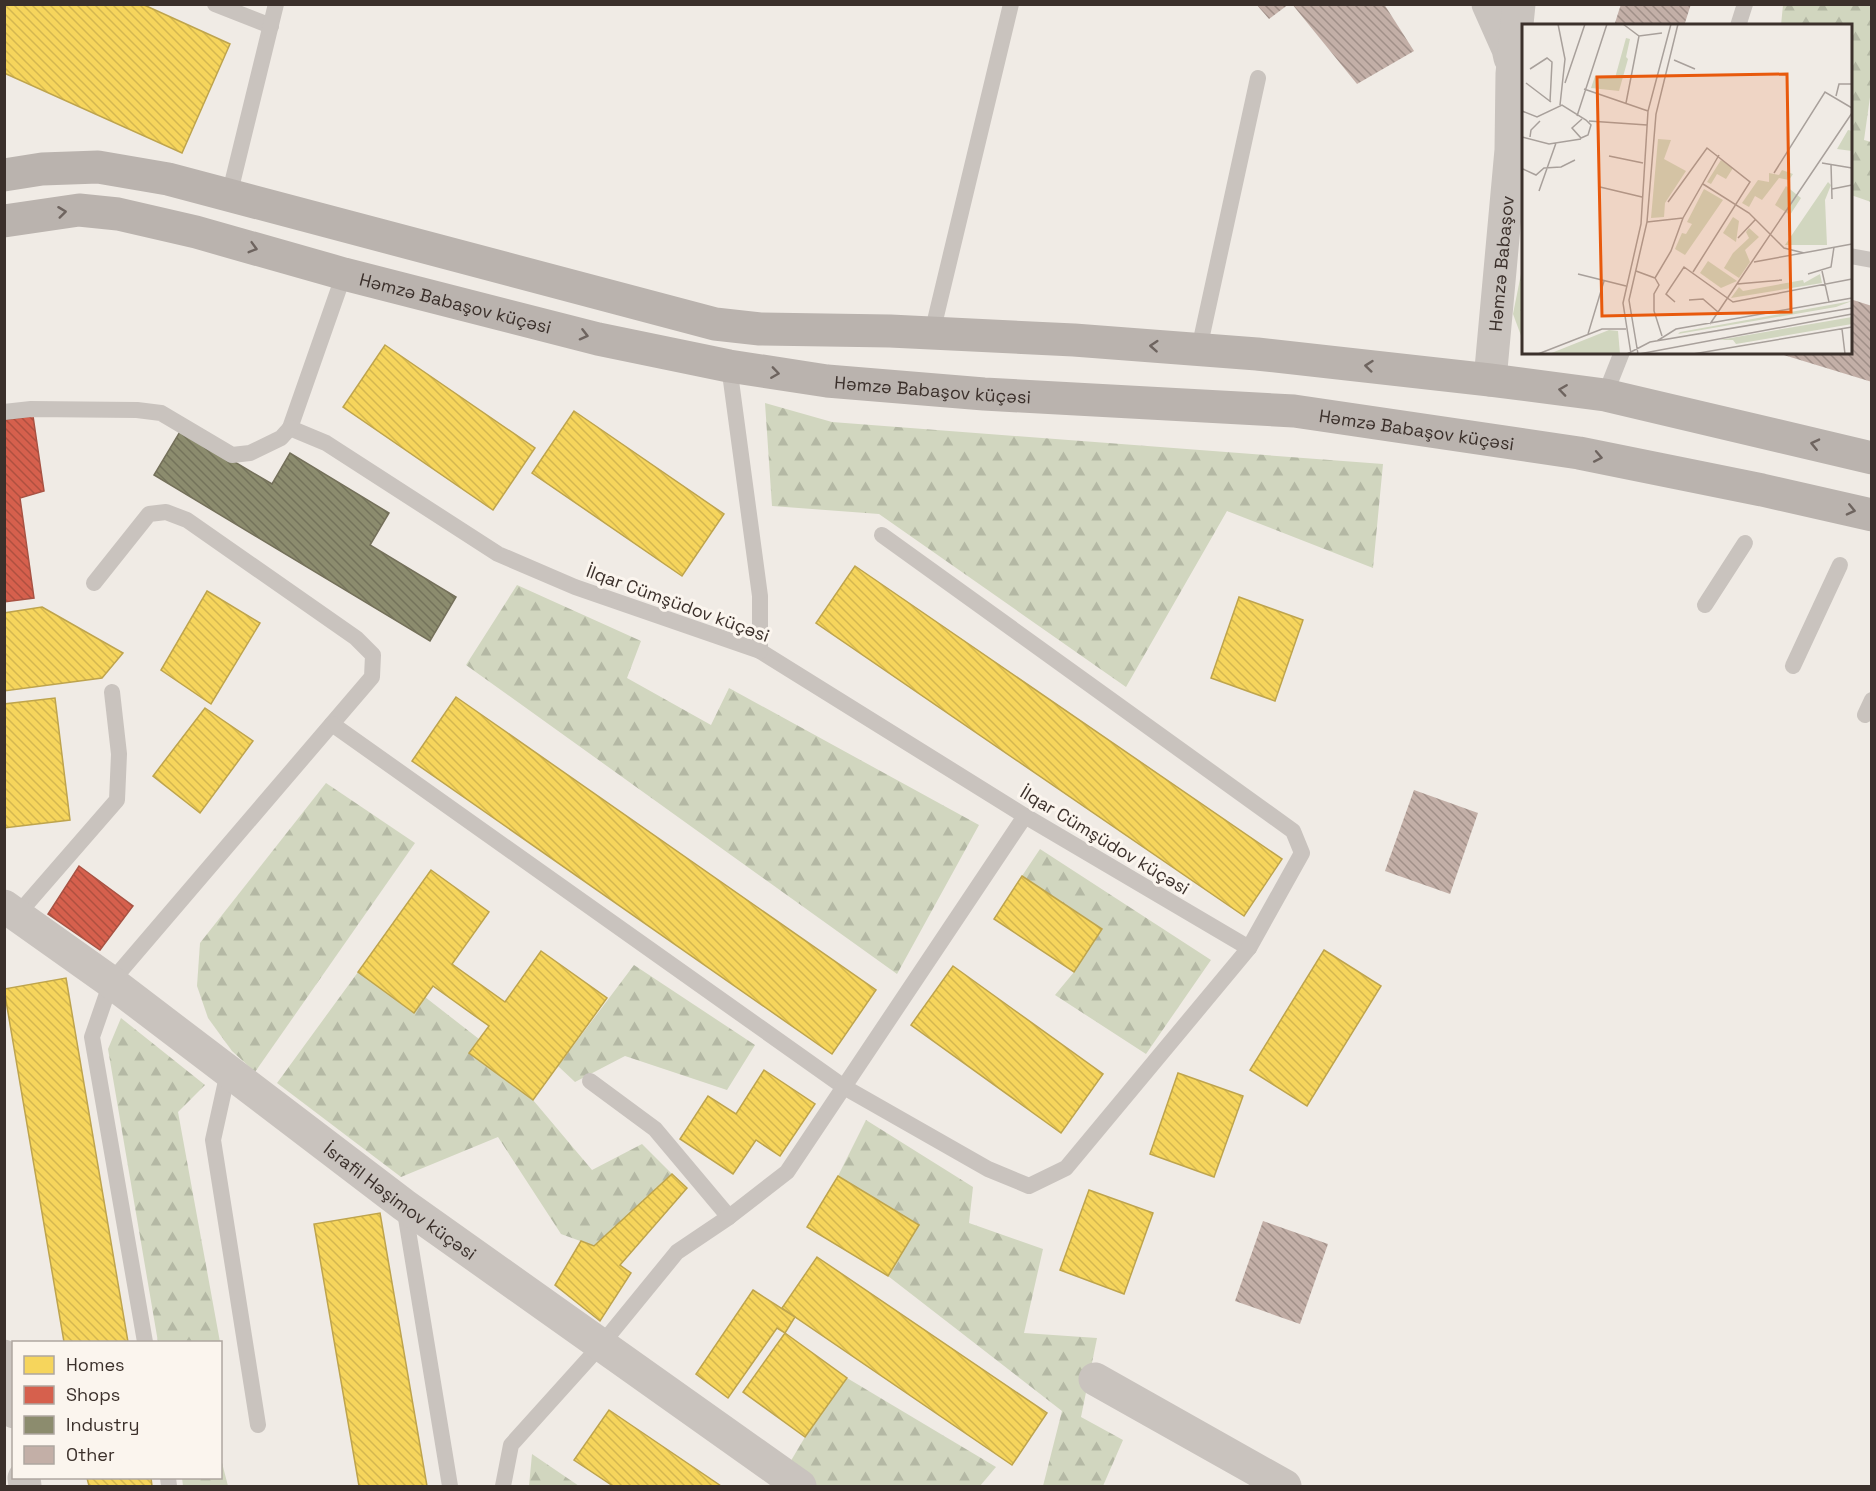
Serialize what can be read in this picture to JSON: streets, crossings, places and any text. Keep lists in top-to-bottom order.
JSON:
{
  "streets": {
    "street": ["Həmzə Babaşov", "Həmzə Babaşov küçəsi", "İsrafil Həşimov küçəsi"],
    "lane": ["İlqar Cümşüdov küçəsi"]
  },
  "legend": [
    "Homes",
    "Shops",
    "Industry",
    "Other"
  ]
}
